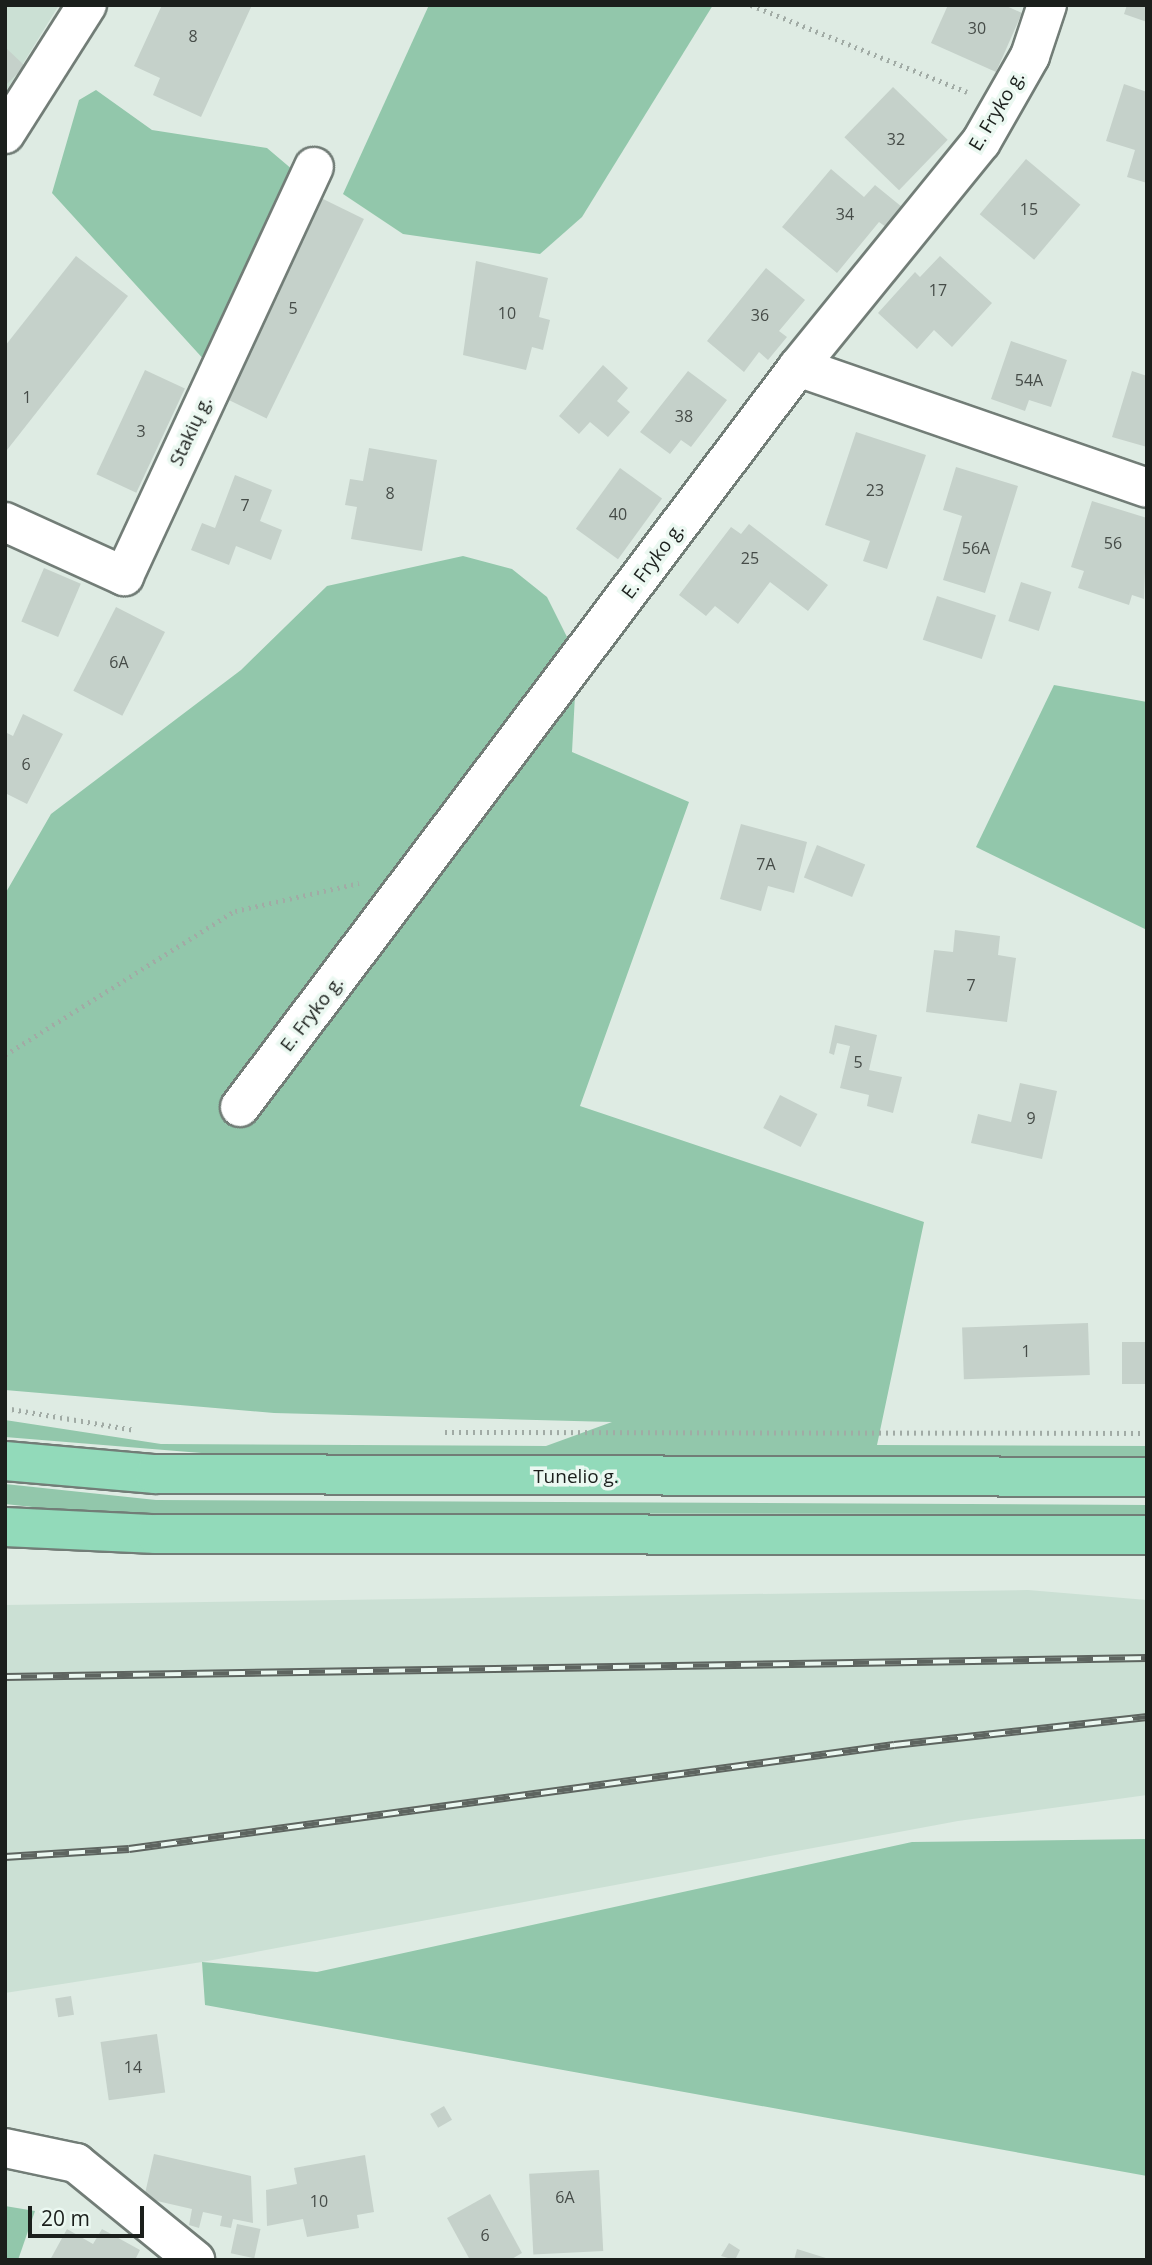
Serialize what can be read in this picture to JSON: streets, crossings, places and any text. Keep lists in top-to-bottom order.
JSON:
{
  "streets": {
    "main road": ["Tunelio g."],
    "street": ["E. Fryko g.", "Stakių g."]
  },
  "house_numbers": [
    "30",
    "8",
    "32",
    "15",
    "34",
    "17",
    "5",
    "10",
    "36",
    "54A",
    "1",
    "38",
    "3",
    "23",
    "8",
    "7",
    "40",
    "56",
    "56A",
    "25",
    "6A",
    "6",
    "7A",
    "7",
    "5",
    "9",
    "1",
    "14",
    "6A",
    "10",
    "6"
  ],
  "scale_bar": "20 m"
}
